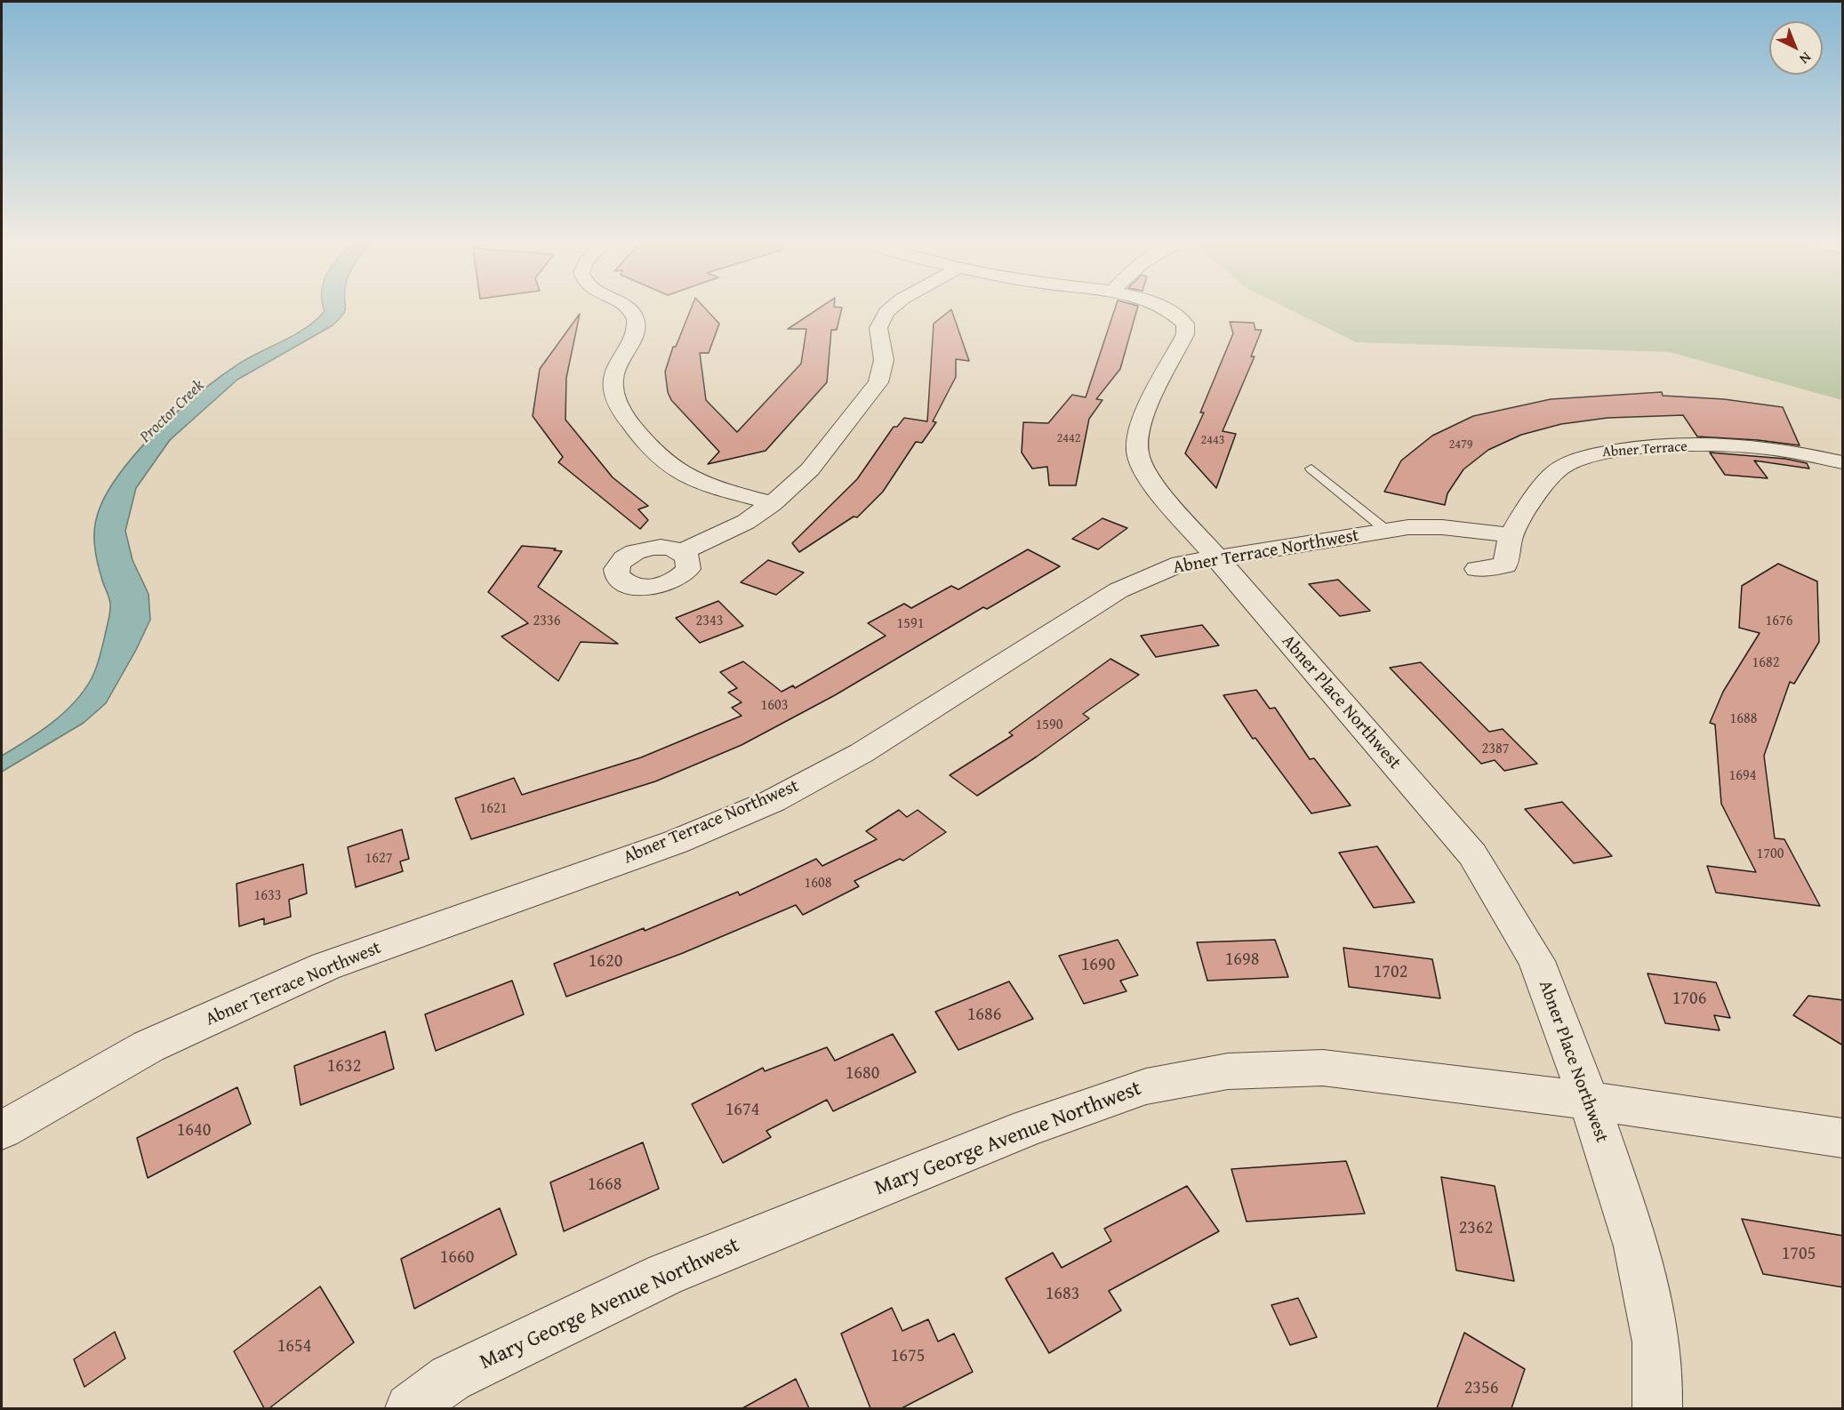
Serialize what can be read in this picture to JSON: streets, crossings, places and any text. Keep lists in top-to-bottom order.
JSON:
{
  "streets": {
    "street": [
      "Abner Terrace",
      "Abner Terrace Northwest",
      "Abner Place Northwest",
      "Mary George Avenue Northwest"
    ]
  },
  "crossings": [
    ["Abner Terrace", "Abner Terrace Northwest"],
    ["Abner Terrace Northwest", "Abner Place Northwest"],
    ["Abner Place Northwest", "Mary George Avenue Northwest"]
  ],
  "water": ["Proctor Creek"],
  "house_numbers": [
    "2442",
    "2443",
    "2479",
    "2336",
    "2343",
    "1676",
    "1591",
    "1682",
    "1603",
    "1688",
    "1590",
    "2387",
    "1694",
    "1621",
    "1700",
    "1627",
    "1608",
    "1633",
    "1698",
    "1620",
    "1690",
    "1702",
    "1706",
    "1686",
    "1632",
    "1680",
    "1674",
    "1640",
    "1668",
    "2362",
    "1705",
    "1660",
    "1683",
    "1654",
    "1675",
    "2356"
  ],
  "north": "bottom right"
}
